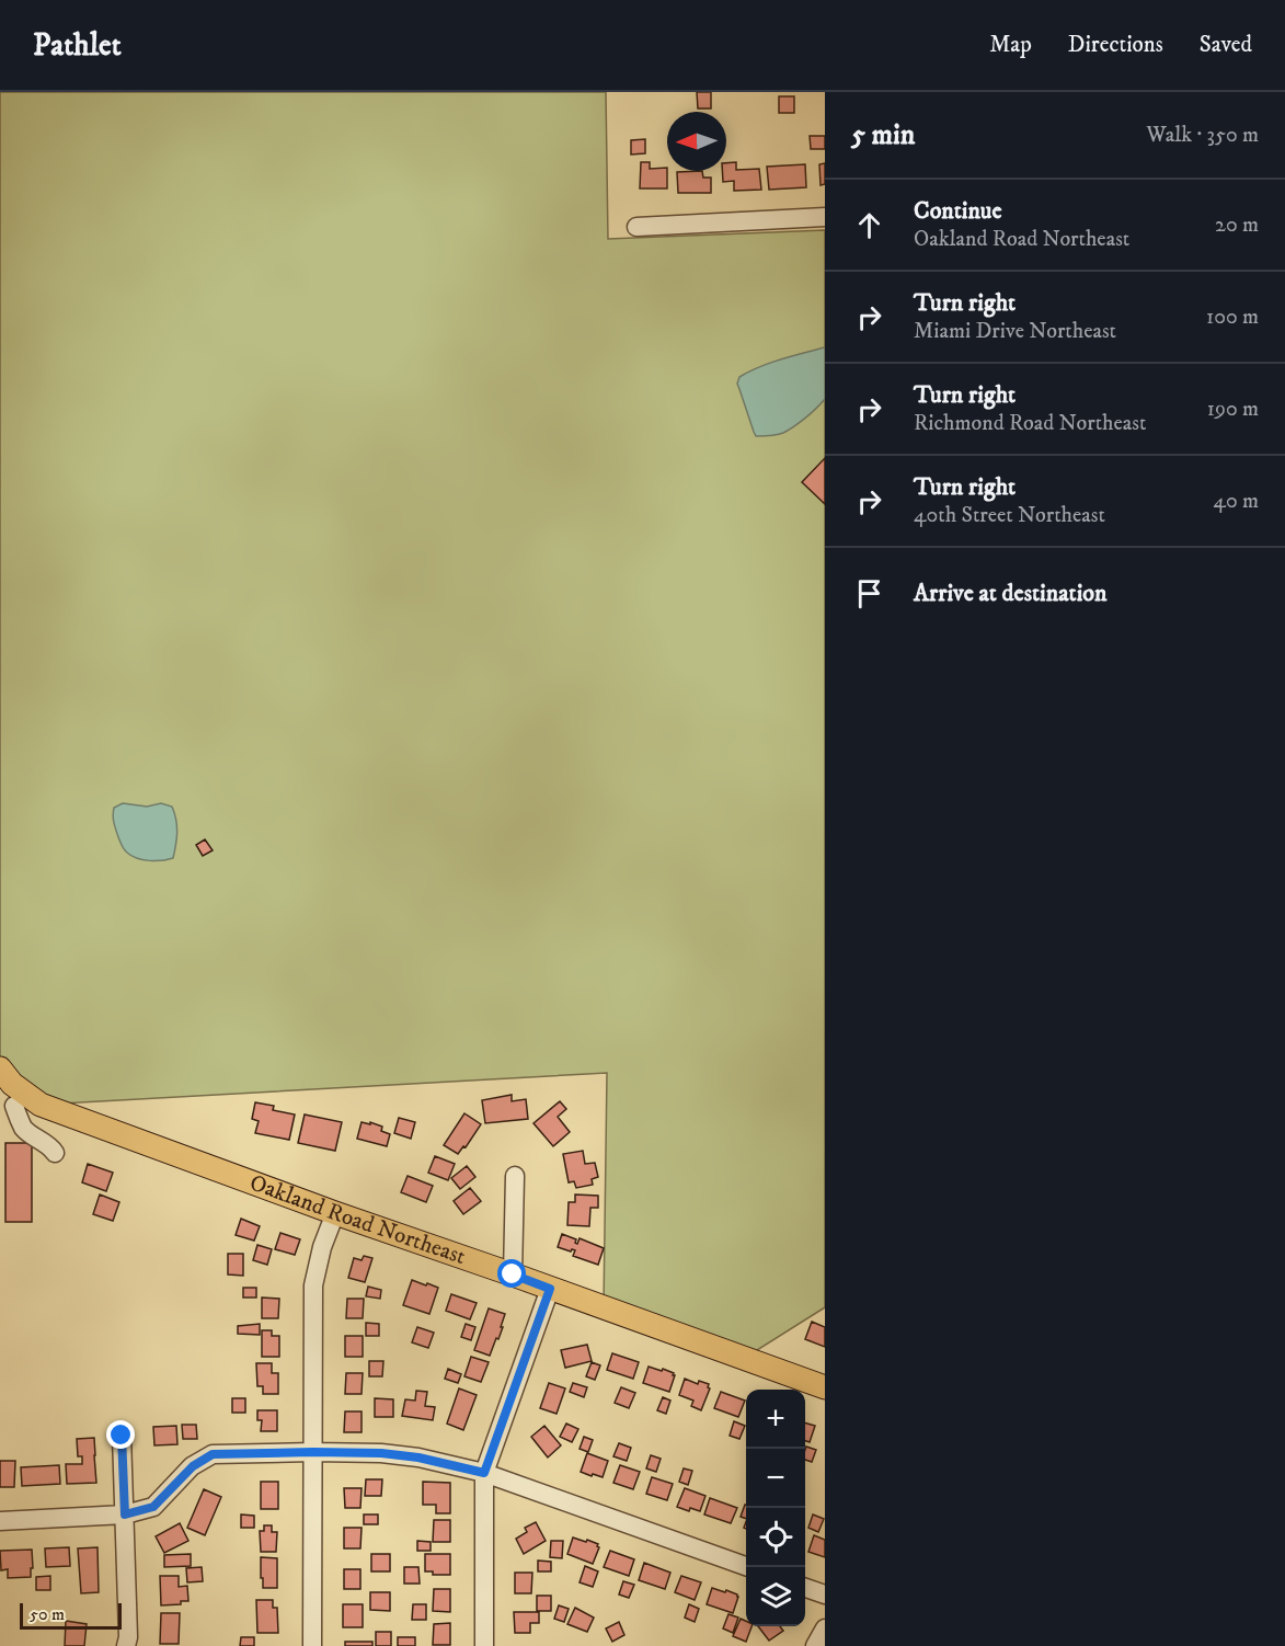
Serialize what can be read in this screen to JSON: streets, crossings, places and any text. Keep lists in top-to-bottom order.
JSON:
{
  "streets": {
    "main road": ["Oakland Road Northeast"]
  },
  "scale_bar": "50 m",
  "north": "left",
  "page": {
    "header": "Pathlet",
    "nav": ["Map", "Directions", "Saved"],
    "heading": ["5 min", "Walk · 350 m"],
    "list": [
      ["Continue", "Oakland Road Northeast", "20 m"],
      ["Turn right", "Miami Drive Northeast", "100 m"],
      ["Turn right", "Richmond Road Northeast", "190 m"],
      ["Turn right", "40th Street Northeast", "40 m"],
      "Arrive at destination"
    ],
    "map_buttons": ["+", "−"],
    "scale": "50 m"
  }
}
